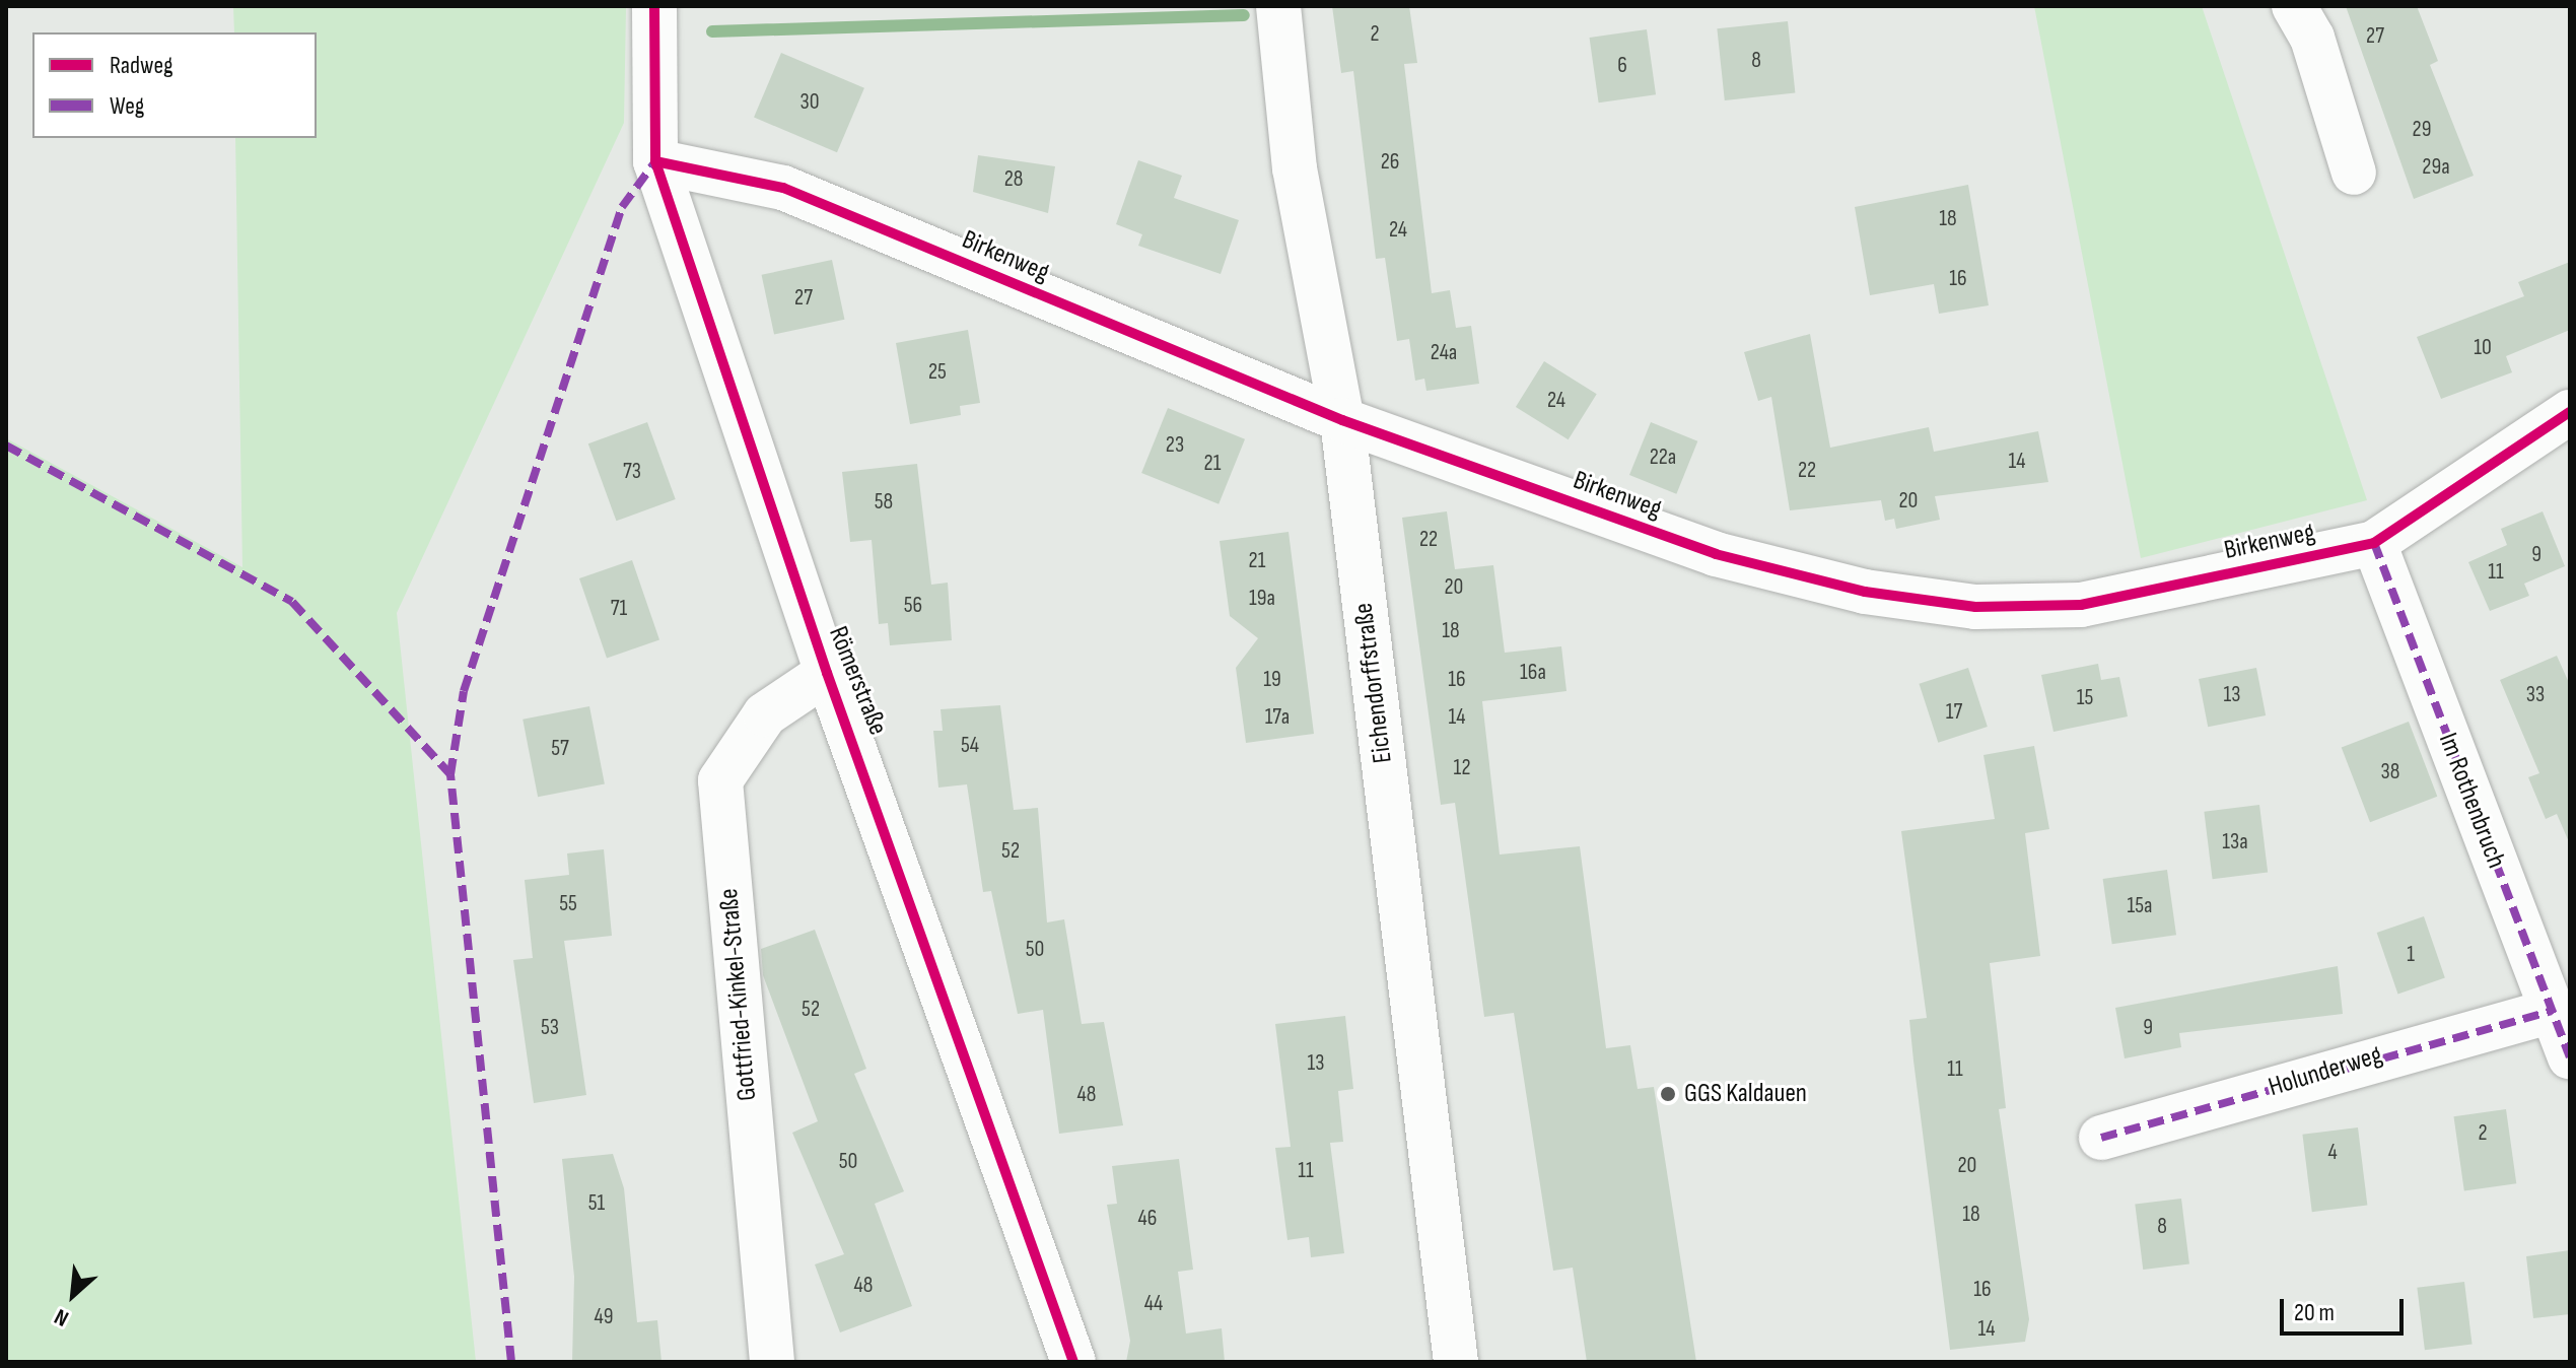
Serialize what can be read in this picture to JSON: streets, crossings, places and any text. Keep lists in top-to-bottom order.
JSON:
{
  "streets": {
    "street": [
      "Birkenweg",
      "Römerstraße",
      "Eichendorffstraße",
      "Im Rothenbruch",
      "Gottfried-Kinkel-Straße",
      "Holunderweg"
    ]
  },
  "crossings": [
    ["Birkenweg", "Römerstraße"],
    ["Birkenweg", "Eichendorffstraße"],
    ["Birkenweg", "Im Rothenbruch"],
    ["Römerstraße", "Gottfried-Kinkel-Straße"],
    ["Im Rothenbruch", "Holunderweg"]
  ],
  "places": ["GGS Kaldauen"],
  "house_numbers": [
    "2",
    "27",
    "8",
    "6",
    "30",
    "29",
    "26",
    "29a",
    "28",
    "18",
    "24",
    "16",
    "27",
    "10",
    "24a",
    "25",
    "24",
    "23",
    "22a",
    "14",
    "21",
    "22",
    "73",
    "20",
    "58",
    "22",
    "9",
    "21",
    "11",
    "20",
    "19a",
    "56",
    "71",
    "18",
    "16a",
    "19",
    "16",
    "13",
    "33",
    "15",
    "17",
    "17a",
    "14",
    "54",
    "57",
    "12",
    "38",
    "13a",
    "52",
    "55",
    "15a",
    "50",
    "1",
    "52",
    "53",
    "9",
    "13",
    "11",
    "48",
    "2",
    "4",
    "50",
    "20",
    "11",
    "51",
    "18",
    "46",
    "8",
    "48",
    "16",
    "44",
    "49",
    "14"
  ],
  "legend": ["Radweg", "Weg"],
  "scale_bar": "20 m",
  "north": "bottom left"
}
